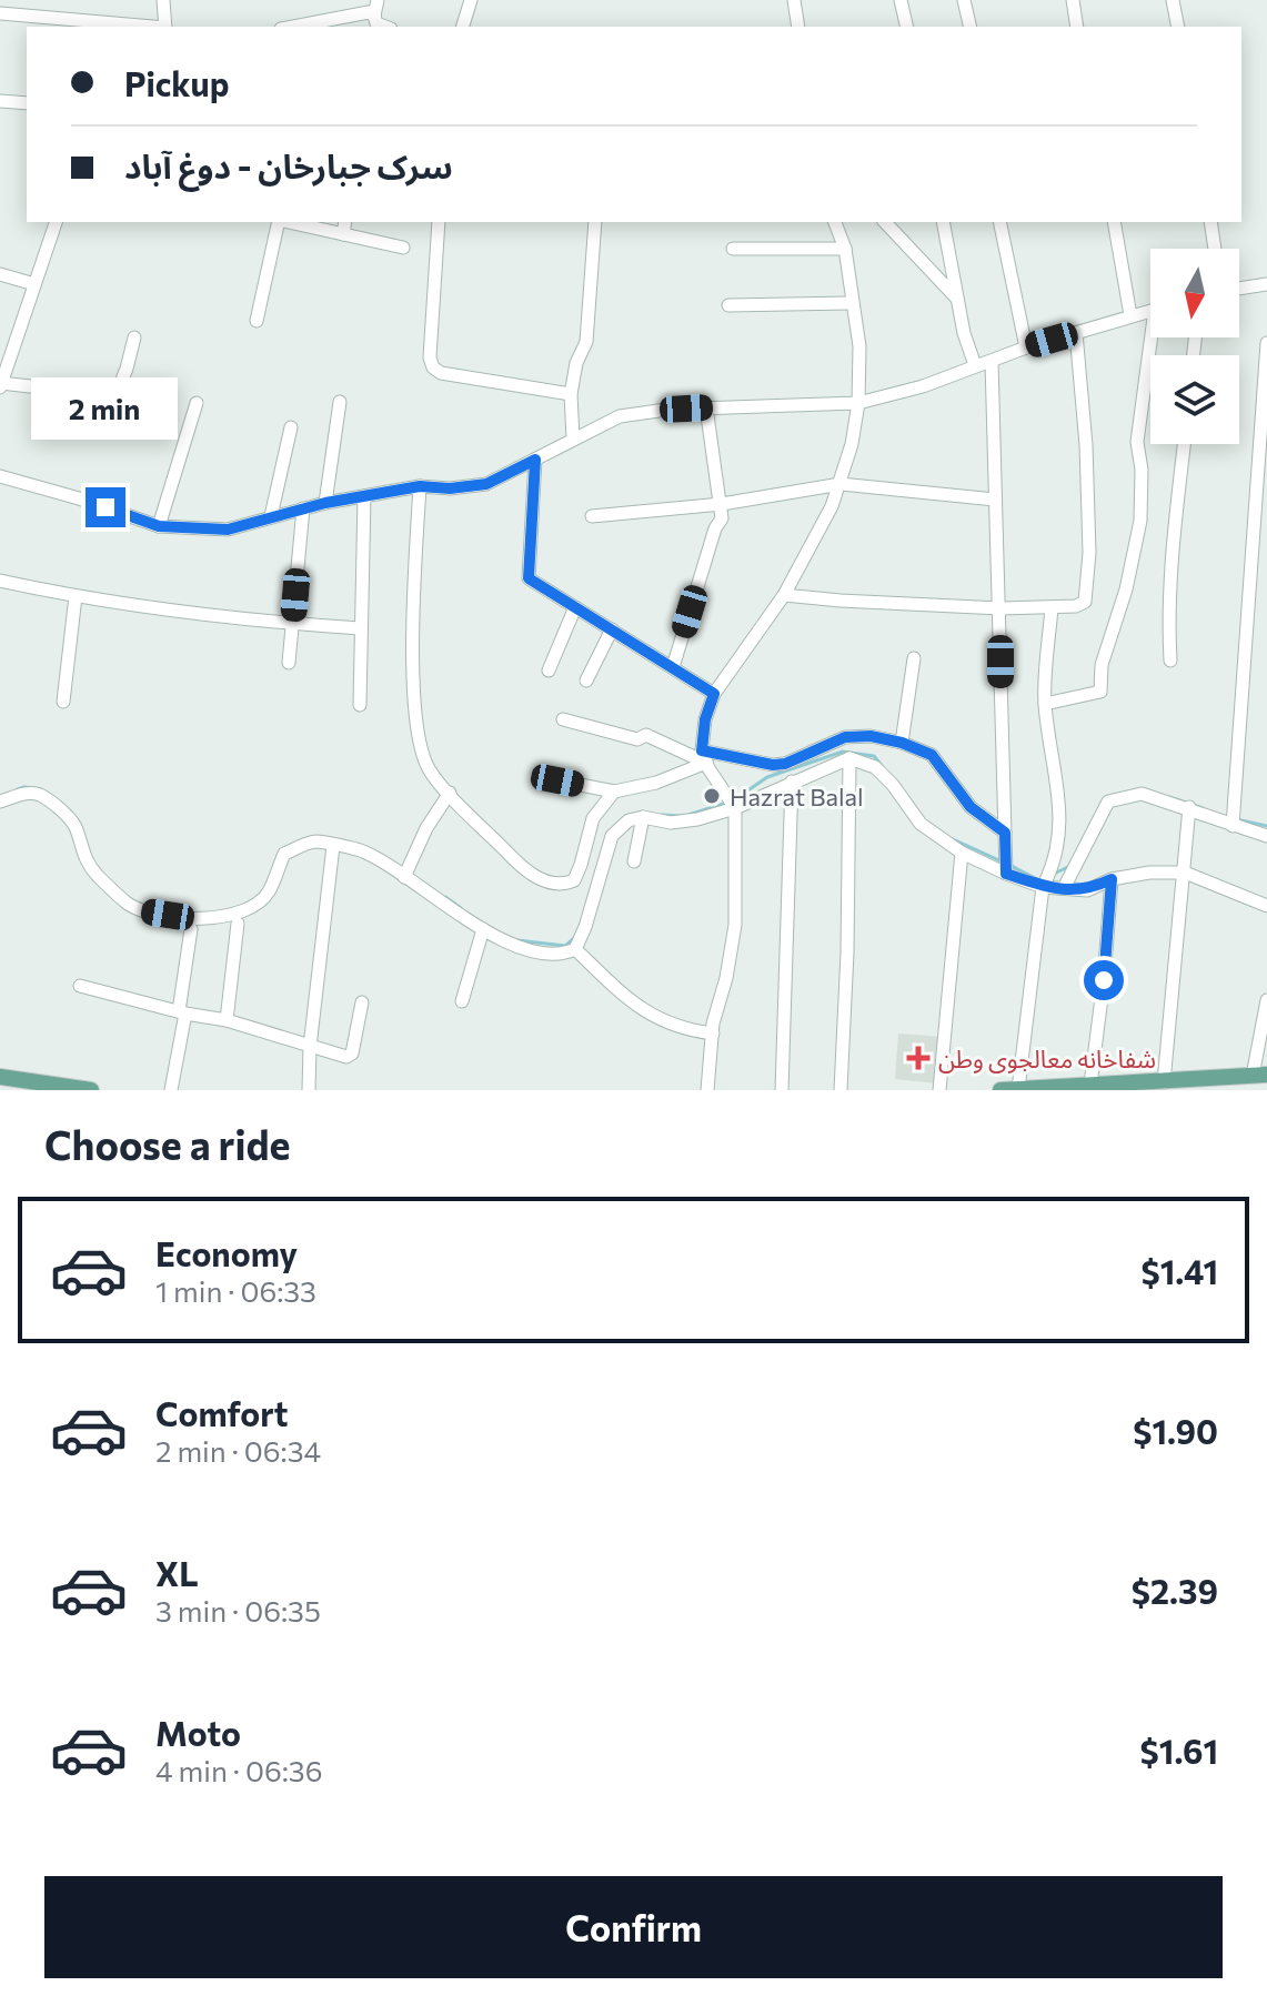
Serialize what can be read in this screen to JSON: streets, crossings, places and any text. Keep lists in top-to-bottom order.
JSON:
{
  "places": {
    "other": ["Hazrat Balal"],
    "health": ["شفاخانه معالجوی وطن"]
  },
  "north": "bottom",
  "page": {
    "banner": ["Pickup", "سرک جبارخان - دوغ آباد"],
    "bubble": "2 min",
    "heading": "Choose a ride",
    "list": [
      {
        "name": "Economy",
        "note": "1 min · 06:33",
        "value": "$1.41"
      },
      {
        "name": "Comfort",
        "note": "2 min · 06:34",
        "value": "$1.90"
      },
      {
        "name": "XL",
        "note": "3 min · 06:35",
        "value": "$2.39"
      },
      {
        "name": "Moto",
        "note": "4 min · 06:36",
        "value": "$1.61"
      }
    ],
    "buttons": "Confirm"
  }
}
